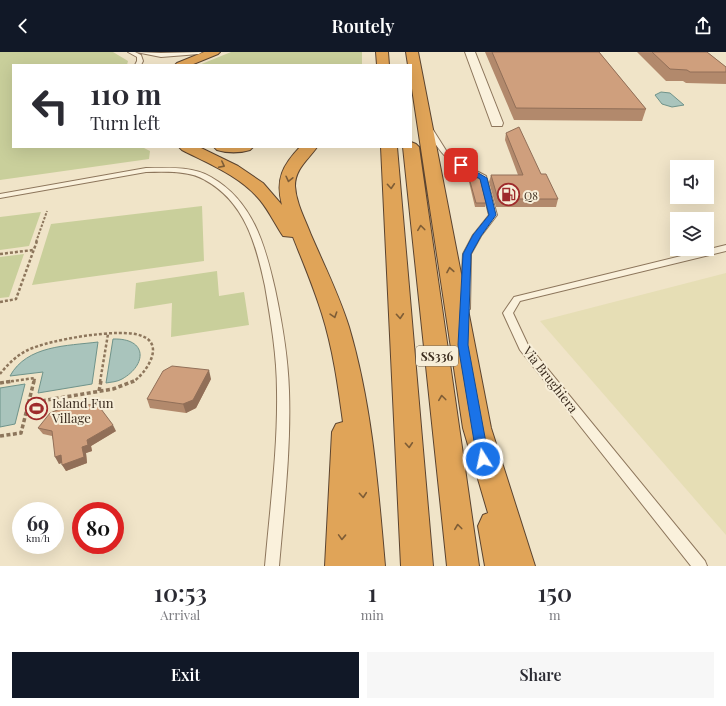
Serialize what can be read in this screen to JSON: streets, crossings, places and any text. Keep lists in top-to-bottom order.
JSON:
{
  "streets": {
    "highway": ["SS336"],
    "lane": ["Via Brughiera"]
  },
  "places": {
    "fuel station": ["Q8"],
    "sports": ["Island Fun Village"]
  },
  "page": {
    "header": "Routely",
    "turn": ["110 m", "Turn left"],
    "speed": "69 km/h",
    "limit": "80",
    "eta": [
      "10:53",
      "Arrival",
      "1",
      "min",
      "150",
      "m"
    ],
    "buttons": ["Exit", "Share"]
  }
}
